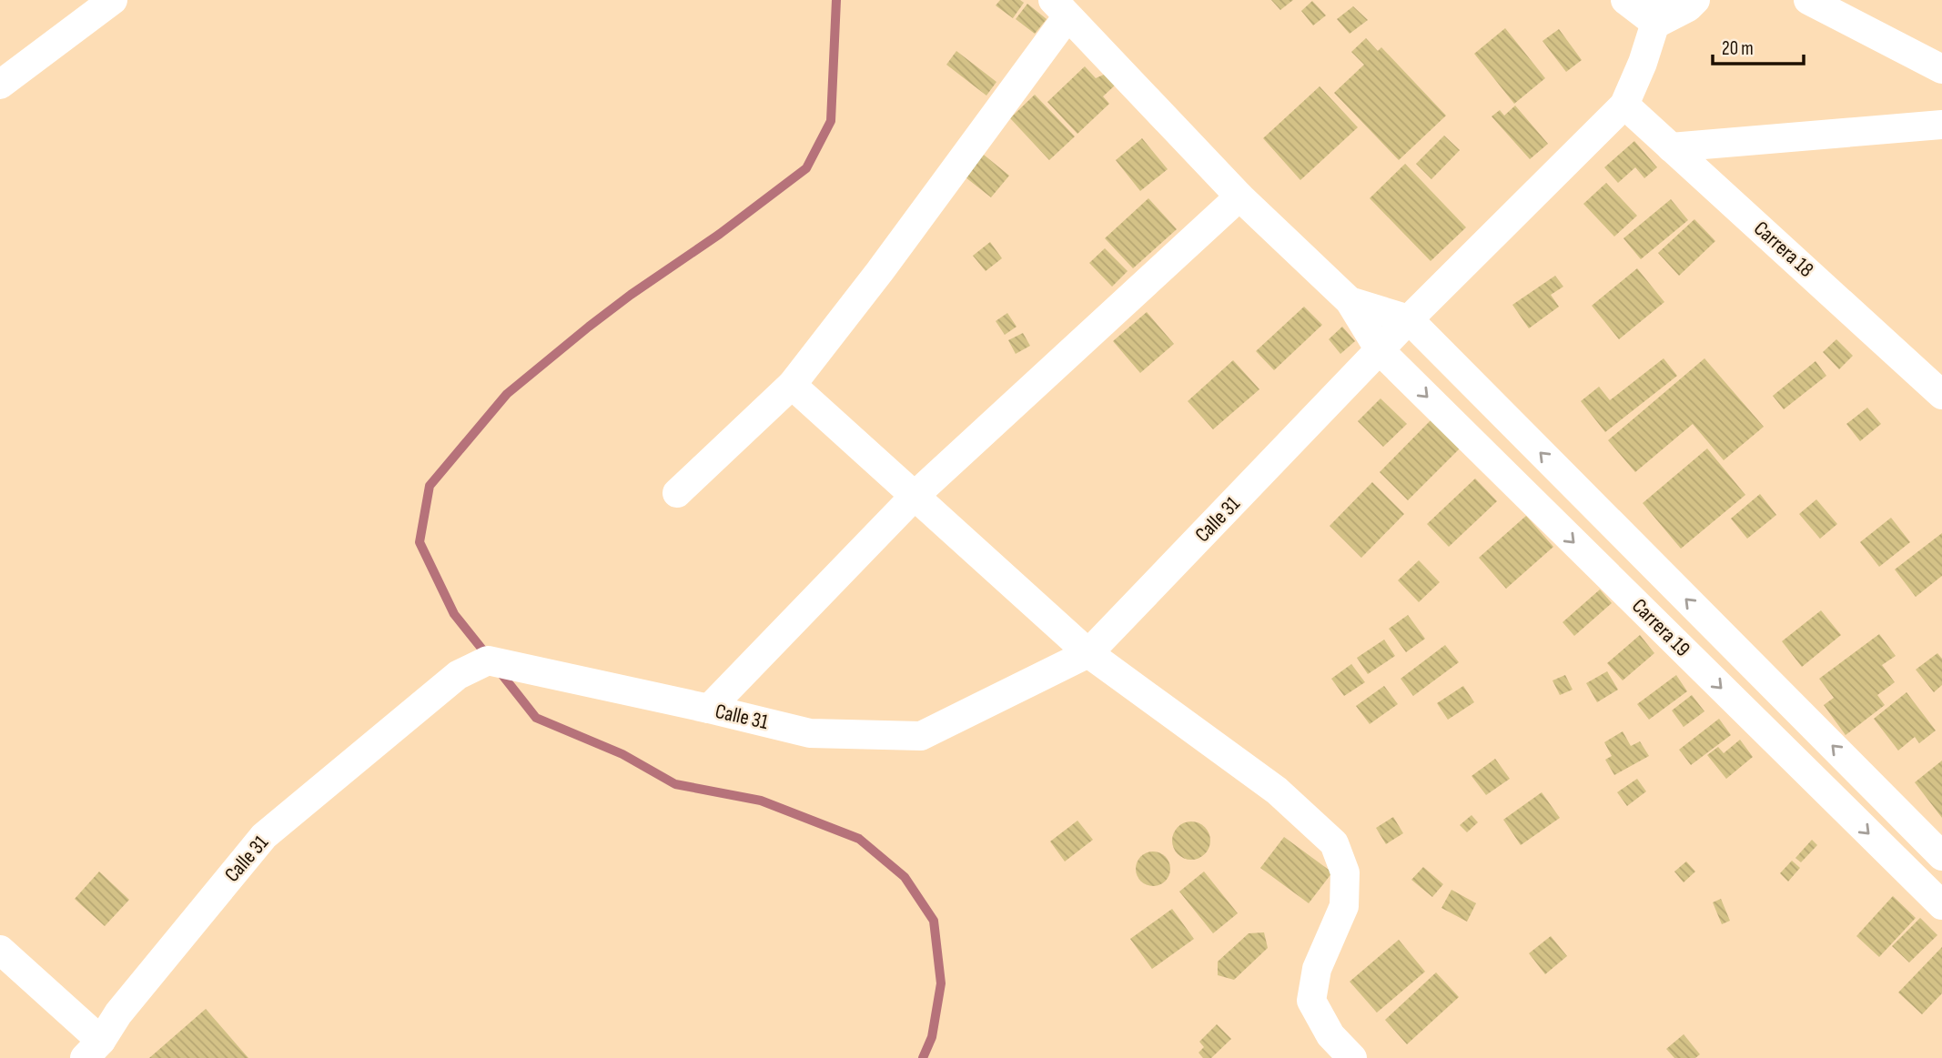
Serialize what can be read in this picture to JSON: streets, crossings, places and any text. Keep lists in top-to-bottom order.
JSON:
{
  "streets": {
    "street": ["Carrera 18", "Calle 31", "Carrera 19"]
  },
  "crossings": [
    ["Calle 31", "Carrera 19"]
  ],
  "scale_bar": "20 m"
}
